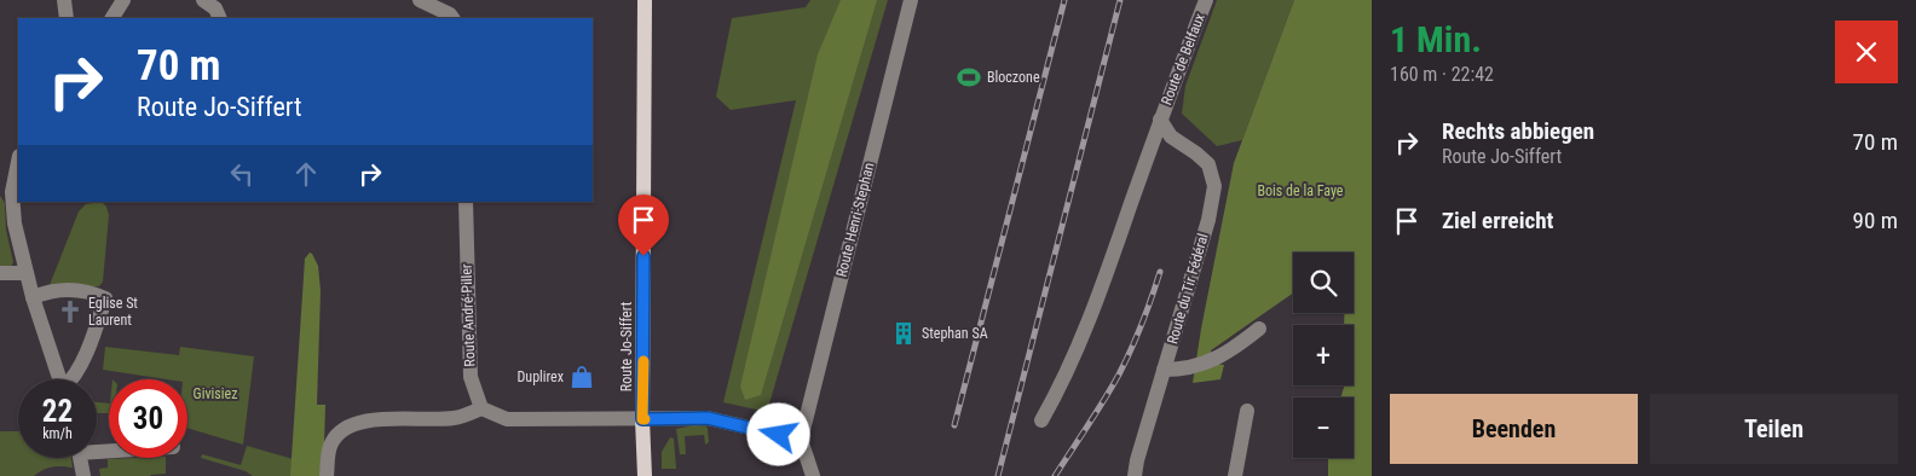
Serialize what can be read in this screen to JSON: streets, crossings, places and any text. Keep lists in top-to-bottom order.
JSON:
{
  "streets": {
    "main road": ["Route Jo-Siffert"],
    "street": [
      "Route de Belfaux",
      "Route Henri-Stephan",
      "Route du Tir Fédéral",
      "Route André-Piller"
    ]
  },
  "crossings": [
    ["Route de Belfaux", "Route du Tir Fédéral"]
  ],
  "parks": ["Bois de la Faye", "Givisiez"],
  "places": {
    "sports": ["Bloczone"],
    "church": ["Eglise St Laurent"],
    "building": ["Stephan SA"],
    "shop": ["Duplirex"]
  },
  "page": {
    "heading": ["1 Min.", "160 m · 22:42"],
    "turn": ["70 m", "Route Jo-Siffert"],
    "list": [
      {
        "name": "Rechts abbiegen",
        "note": "Route Jo-Siffert",
        "value": "70 m"
      },
      {
        "name": "Ziel erreicht",
        "value": "90 m"
      }
    ],
    "map_buttons": ["+", "−"],
    "speed": "22 km/h",
    "limit": "30",
    "buttons": ["Beenden", "Teilen"]
  }
}
